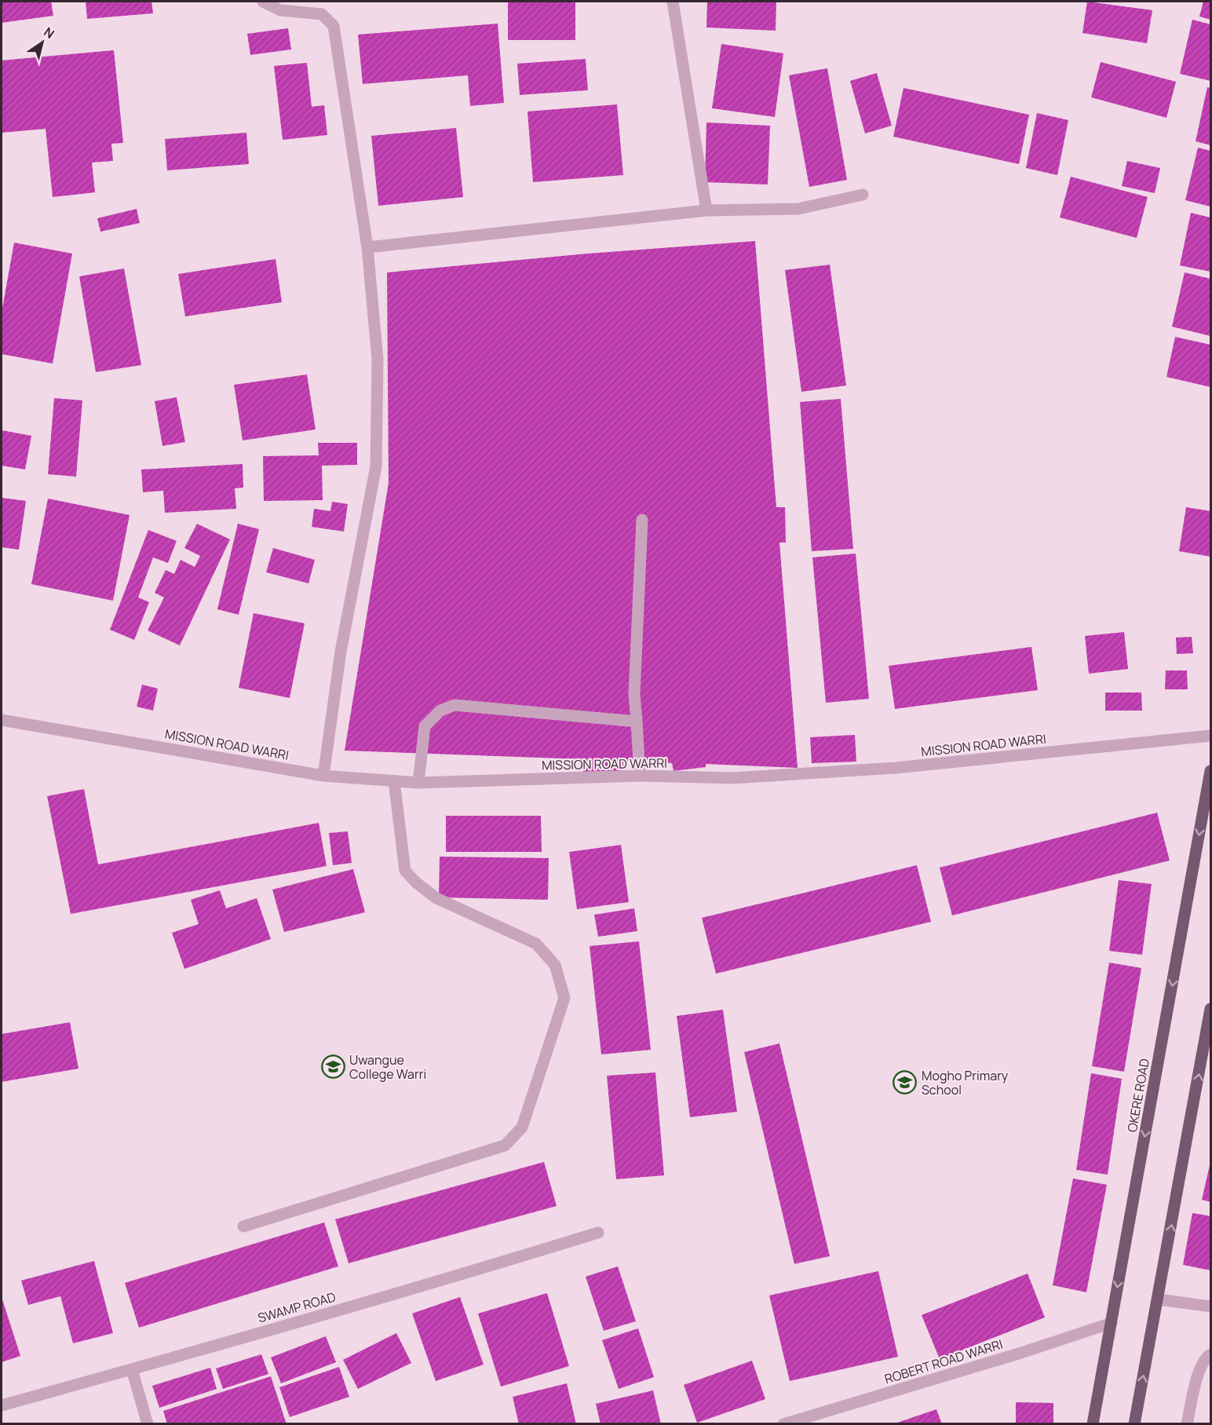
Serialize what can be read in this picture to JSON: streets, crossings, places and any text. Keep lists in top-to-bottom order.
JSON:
{
  "streets": {
    "main road": ["OKERE ROAD"],
    "street": ["MISSION ROAD WARRI", "SWAMP ROAD", "ROBERT ROAD WARRI"]
  },
  "crossings": [
    ["OKERE ROAD", "ROBERT ROAD WARRI"]
  ],
  "places": {
    "school or university": ["Uwangue College Warri", "Mogho Primary School"]
  },
  "north": "top right"
}
